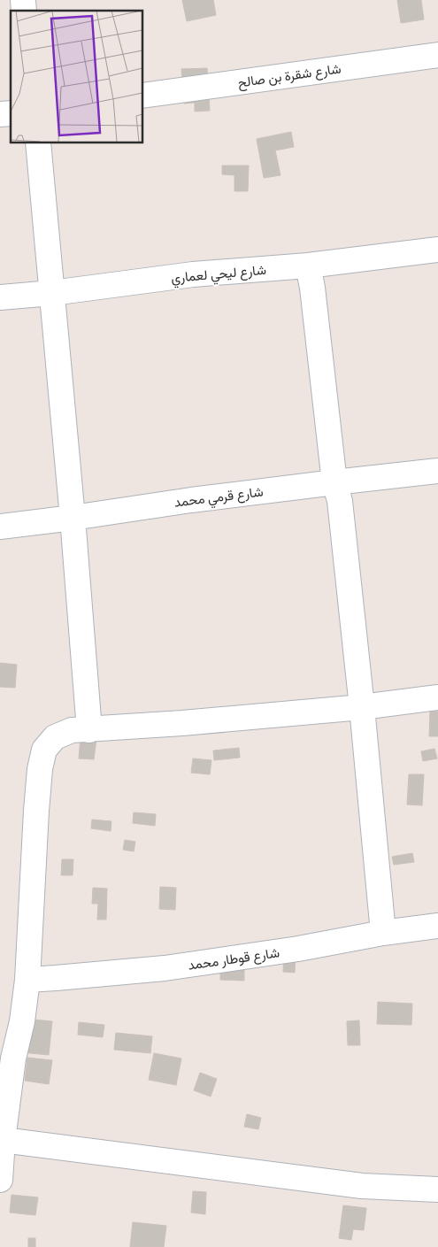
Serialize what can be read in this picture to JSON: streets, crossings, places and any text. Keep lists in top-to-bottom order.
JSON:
{
  "streets": {
    "street": [
      "شارع شقرة بن صالح",
      "شارع ليحي لعماري",
      "شارع قرمي محمد",
      "شارع قوطار محمد"
    ]
  }
}
